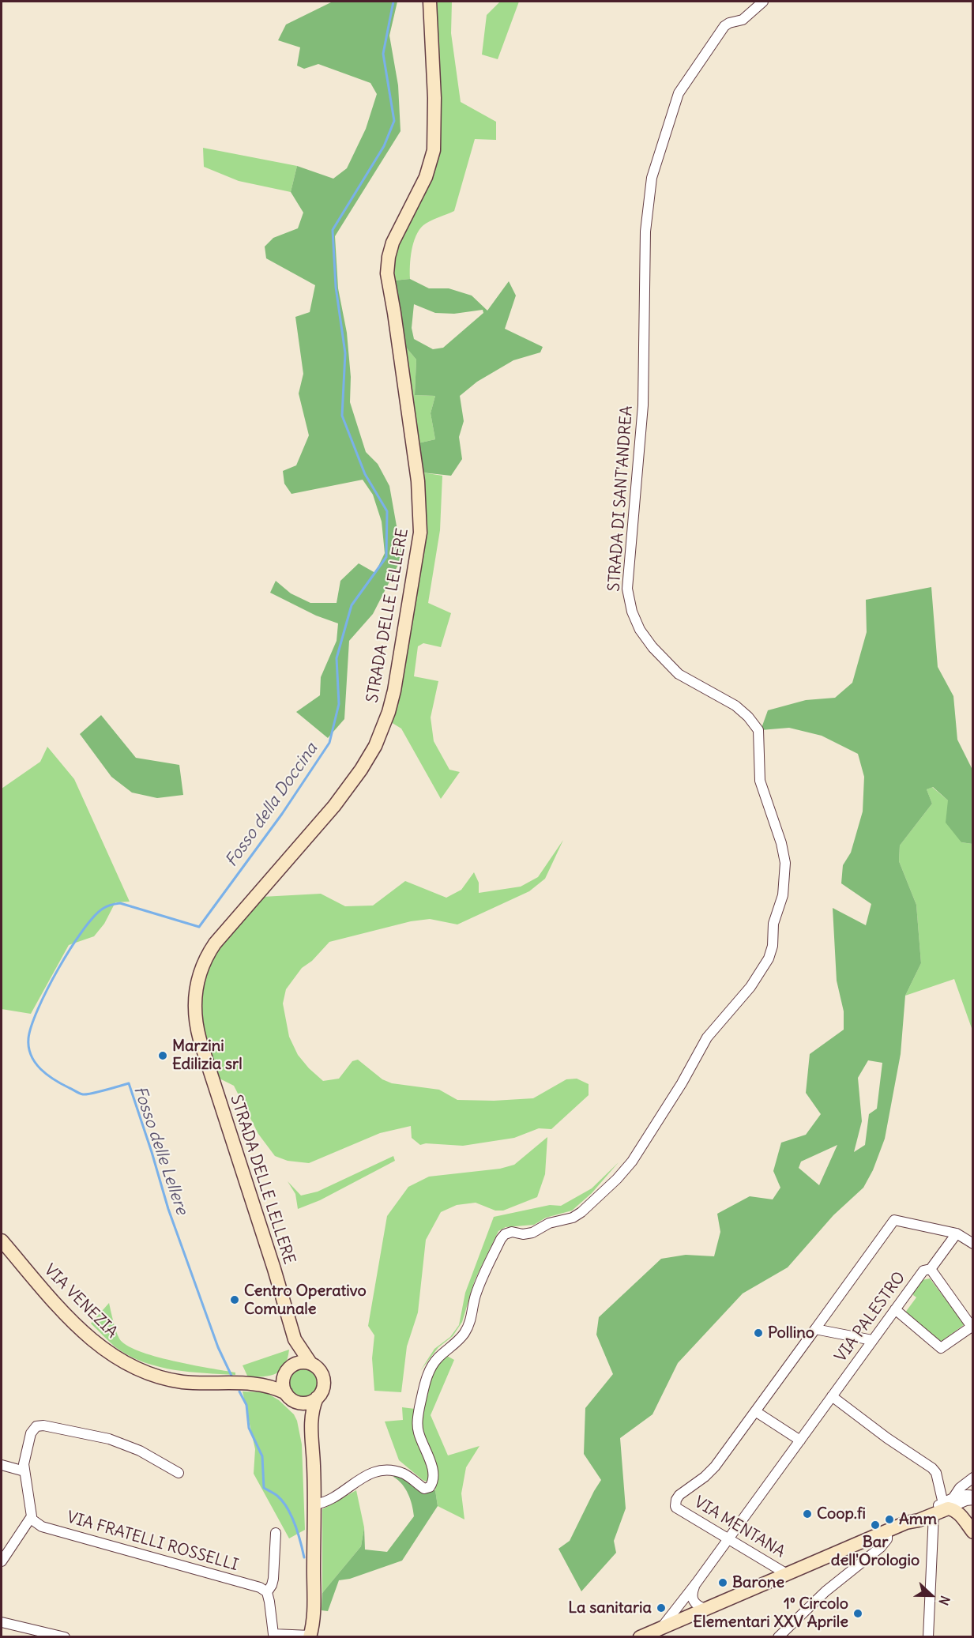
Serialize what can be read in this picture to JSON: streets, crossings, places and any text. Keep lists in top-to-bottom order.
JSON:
{
  "streets": {
    "street": [
      "STRADA DI SANT'ANDREA",
      "STRADA DELLE LELLERE",
      "VIA VENEZIA",
      "VIA PALESTRO",
      "VIA MENTANA",
      "VIA FRATELLI ROSSELLI"
    ]
  },
  "crossings": [
    ["STRADA DELLE LELLERE", "VIA VENEZIA"],
    ["VIA PALESTRO", "VIA MENTANA"]
  ],
  "water": ["Fosso della Doccina", "Fosso delle Lellere"],
  "places": [
    "Marzini Edilizia srl",
    "Centro Operativo Comunale",
    "Pollino",
    "Coop.fi",
    "Amm",
    "Bar dell'Orologio",
    "Barone",
    "La sanitaria",
    "1° Circolo Elementari XXV Aprile"
  ],
  "north": "right"
}
